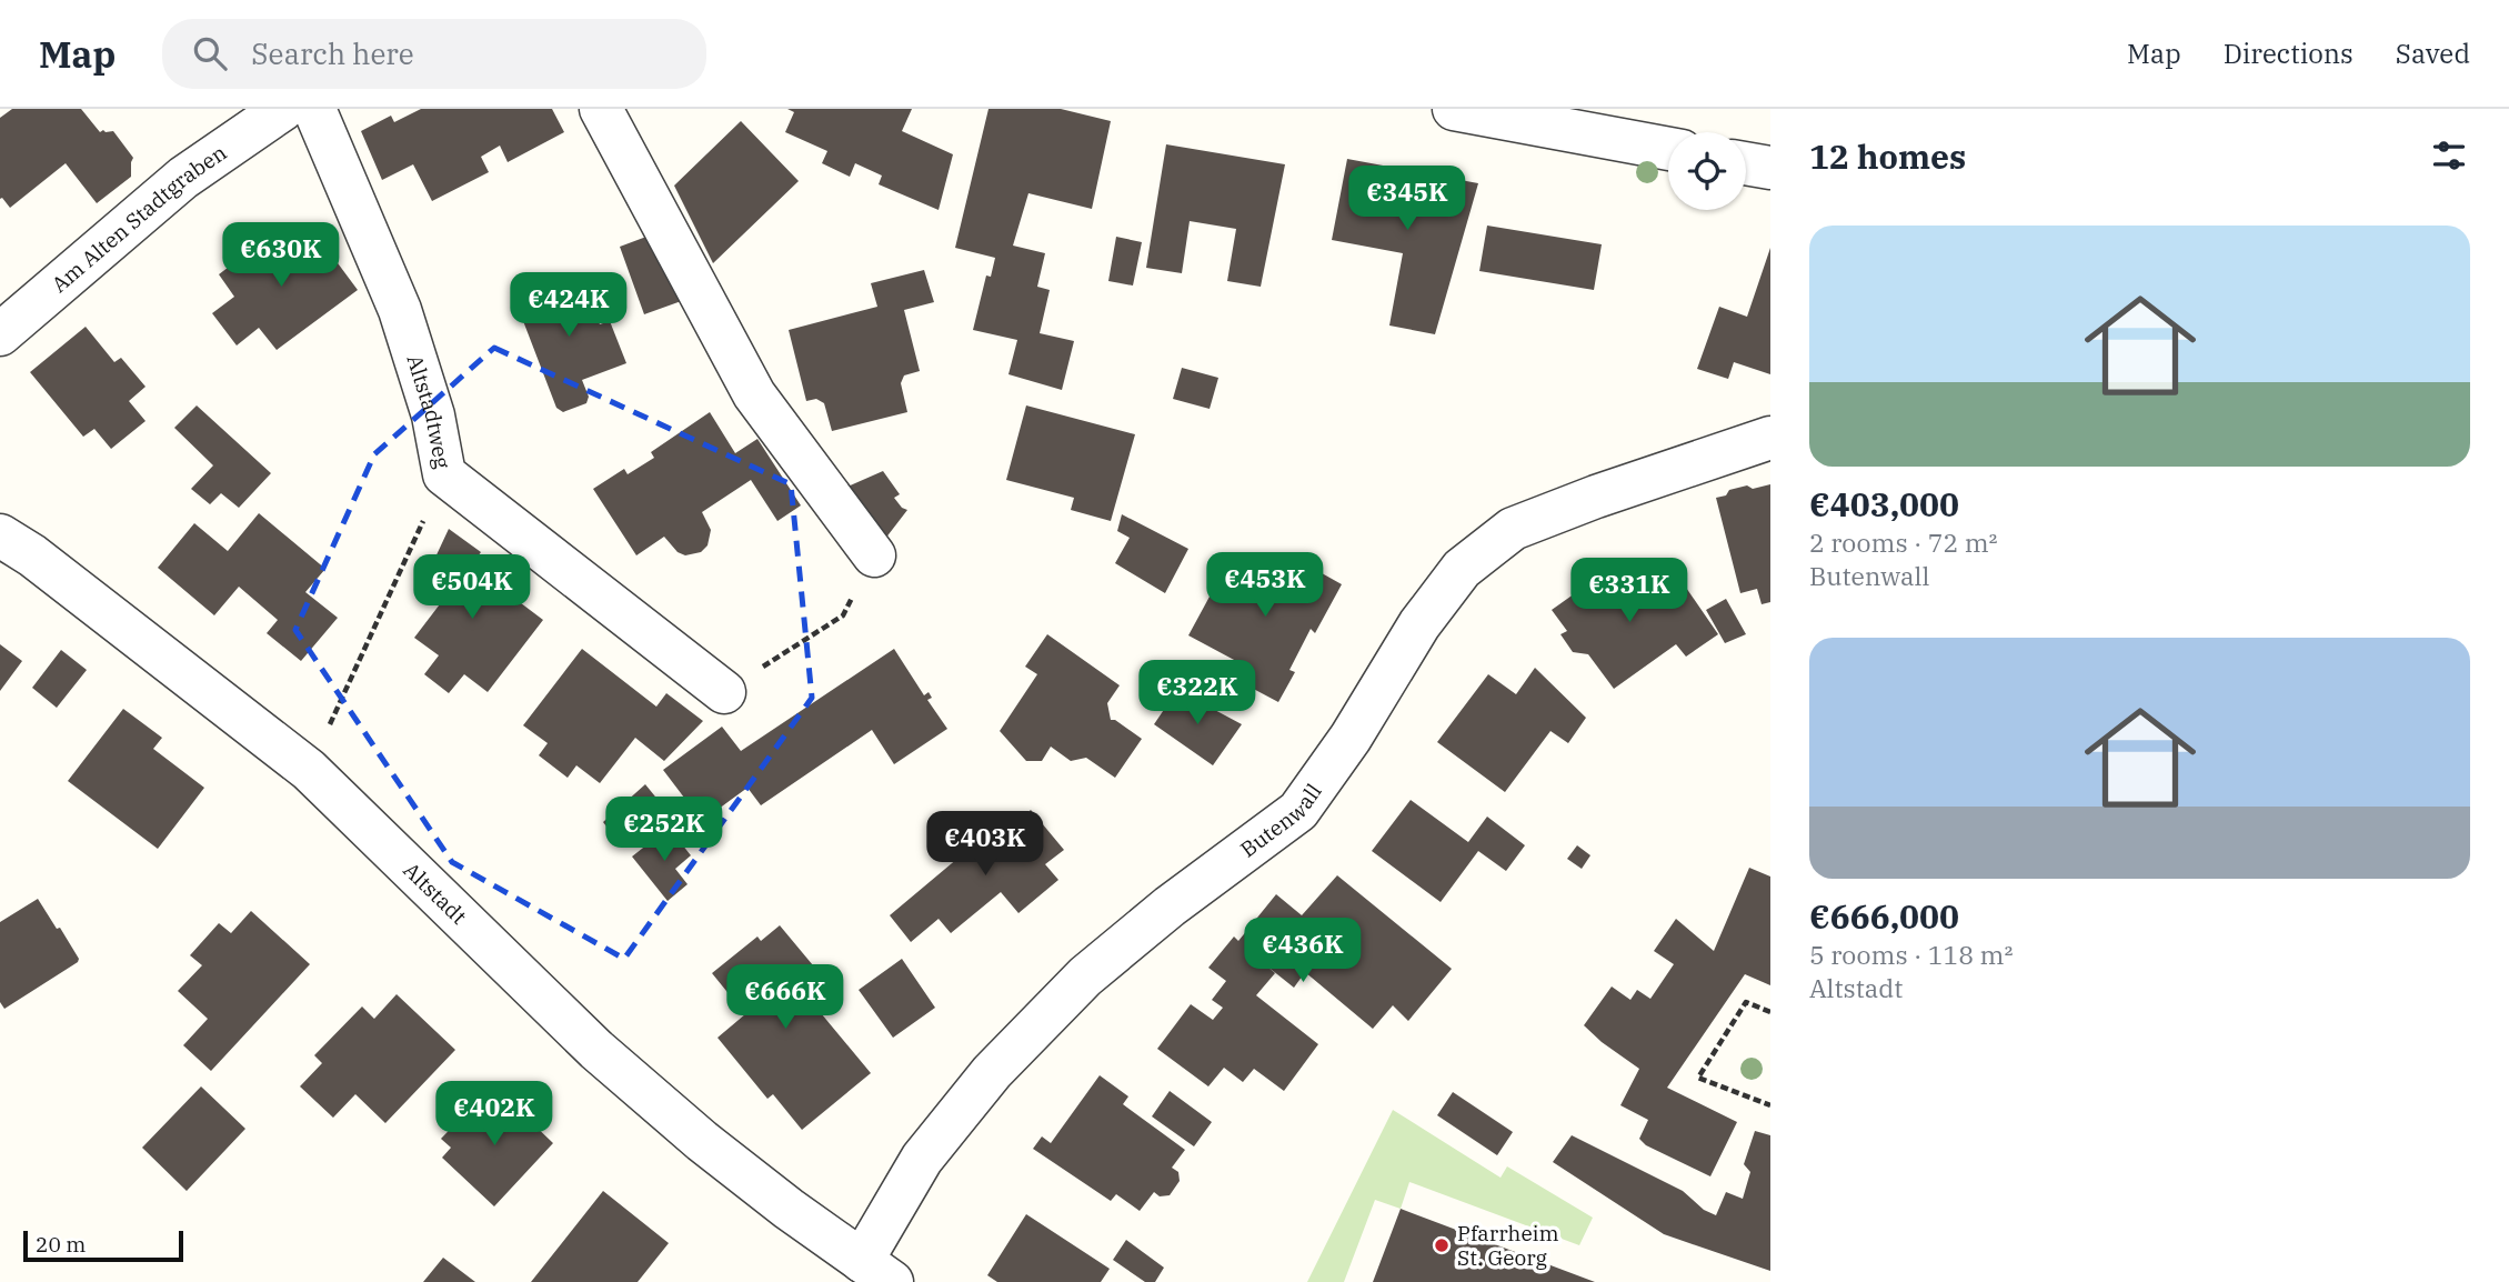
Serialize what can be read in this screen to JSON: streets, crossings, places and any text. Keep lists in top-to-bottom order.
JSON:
{
  "streets": {
    "street": [
      "Am Alten Stadtgraben",
      "Altstadtweg",
      "Butenwall",
      "Altstadt"
    ]
  },
  "crossings": [
    ["Butenwall", "Altstadt"]
  ],
  "places": ["Pfarrheim St. Georg"],
  "scale_bar": "20 m",
  "page": {
    "header": "Map",
    "search": "Search here",
    "nav": ["Map", "Directions", "Saved"],
    "heading": "12 homes",
    "price": [
      "€345K",
      "€630K",
      "€424K",
      "€453K",
      "€504K",
      "€331K",
      "€322K",
      "€252K",
      "€403K",
      "€436K",
      "€666K",
      "€402K"
    ],
    "list": [
      {
        "name": "€403,000",
        "note": "2 rooms · 72 m² · Butenwall"
      },
      {
        "name": "€666,000",
        "note": "5 rooms · 118 m² · Altstadt"
      }
    ],
    "scale": "20 m"
  }
}
